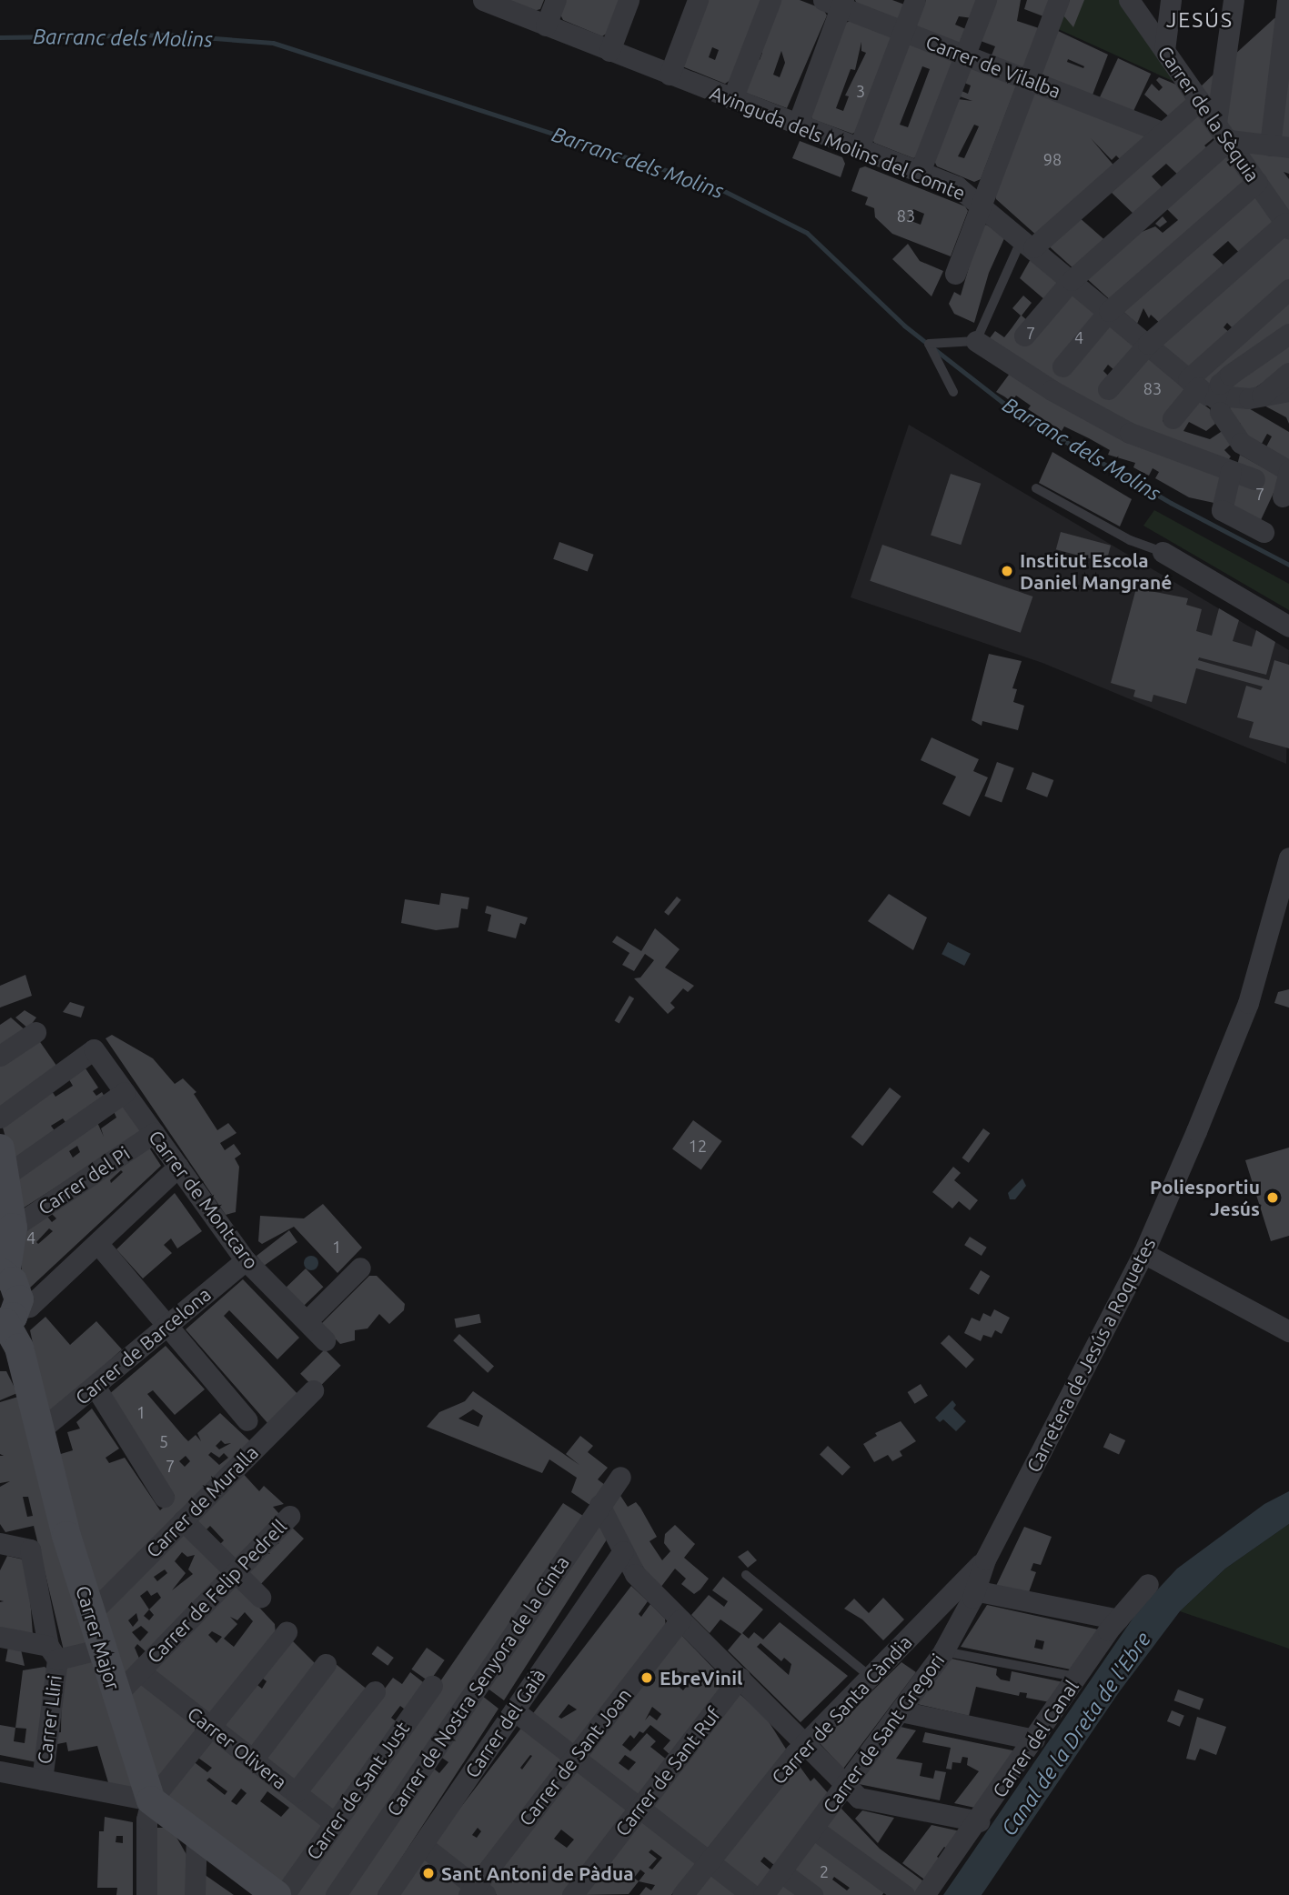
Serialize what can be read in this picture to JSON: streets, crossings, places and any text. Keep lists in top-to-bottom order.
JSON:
{
  "streets": {
    "street": [
      "Carrer de Vilalba",
      "Carrer de la Sèquia",
      "Avinguda dels Molins del Comte",
      "Carrer del Pi",
      "Carrer de Montcaro",
      "Carrer de Barcelona",
      "Carretera de Jesús a Roquetes",
      "Carrer de Muralla",
      "Carrer de Felip Pedrell",
      "Carrer Major",
      "Carrer de Nostra Senyora de la Cinta",
      "Carrer de Santa Càndia",
      "Carrer Lliri",
      "Carrer del Gaià",
      "Carrer de Sant Gregori",
      "Carrer del Canal",
      "Carrer Olivera",
      "Carrer de Sant Joan",
      "Carrer de Sant Ruf",
      "Carrer de Sant Just"
    ]
  },
  "crossings": [
    ["Carrer del Pi", "Carrer de Montcaro"],
    ["Carrer de Montcaro", "Carrer de Barcelona"],
    ["Carrer de Barcelona", "Carrer Major"],
    ["Carretera de Jesús a Roquetes", "Carrer de Santa Càndia"],
    ["Carretera de Jesús a Roquetes", "Carrer de Sant Gregori"],
    ["Carrer de Muralla", "Carrer Major"],
    ["Carrer de Felip Pedrell", "Carrer Major"],
    ["Carrer de Felip Pedrell", "Carrer Olivera"],
    ["Carrer de Santa Càndia", "Carrer de Sant Gregori"],
    ["Carrer Olivera", "Carrer de Sant Just"]
  ],
  "districts": ["JESÚS"],
  "water": ["Barranc dels Molins", "Canal de la Dreta de l'Ebre"],
  "places": [
    "Institut Escola Daniel Mangrané",
    "Poliesportiu Jesús",
    "EbreVinil",
    "Sant Antoni de Pàdua"
  ],
  "house_numbers": [
    "3",
    "98",
    "83",
    "7",
    "4",
    "83",
    "7",
    "12",
    "4",
    "1",
    "1",
    "5",
    "7",
    "2"
  ]
}
